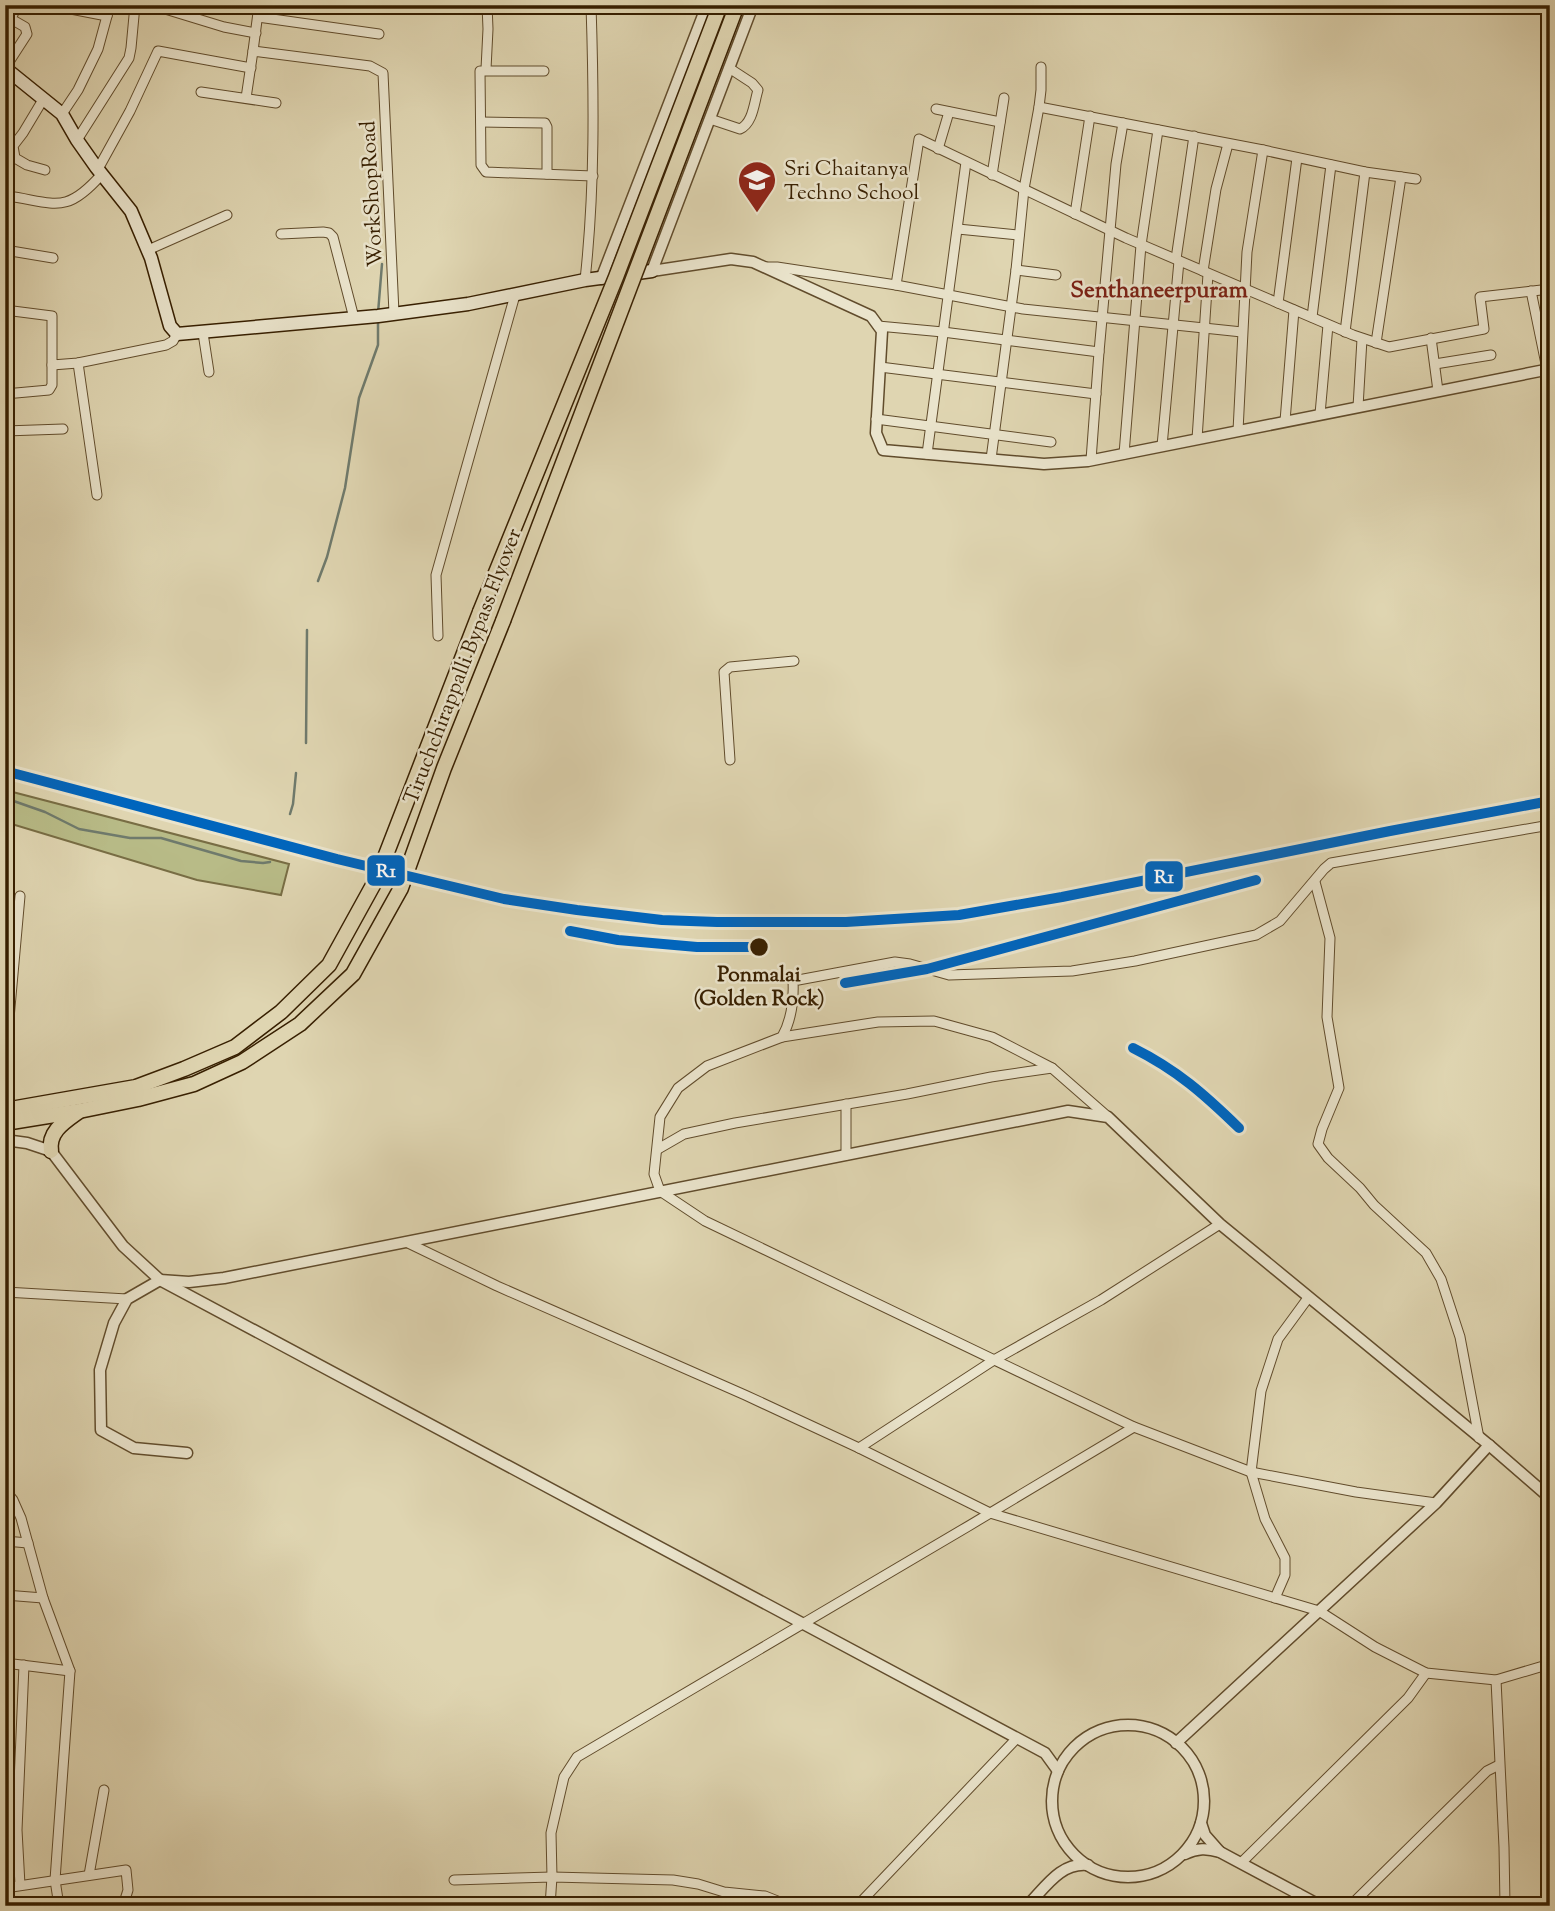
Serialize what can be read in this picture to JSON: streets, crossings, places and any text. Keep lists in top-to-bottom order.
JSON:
{
  "streets": {
    "highway": ["Tiruchchirappalli Bypass Flyover"],
    "street": ["WorkShopRoad"]
  },
  "districts": ["Senthaneerpuram"],
  "places": {
    "school or university": ["Sri Chaitanya Techno School"],
    "other": ["Ponmalai (Golden Rock)"]
  },
  "lines": ["transit line R1"]
}
